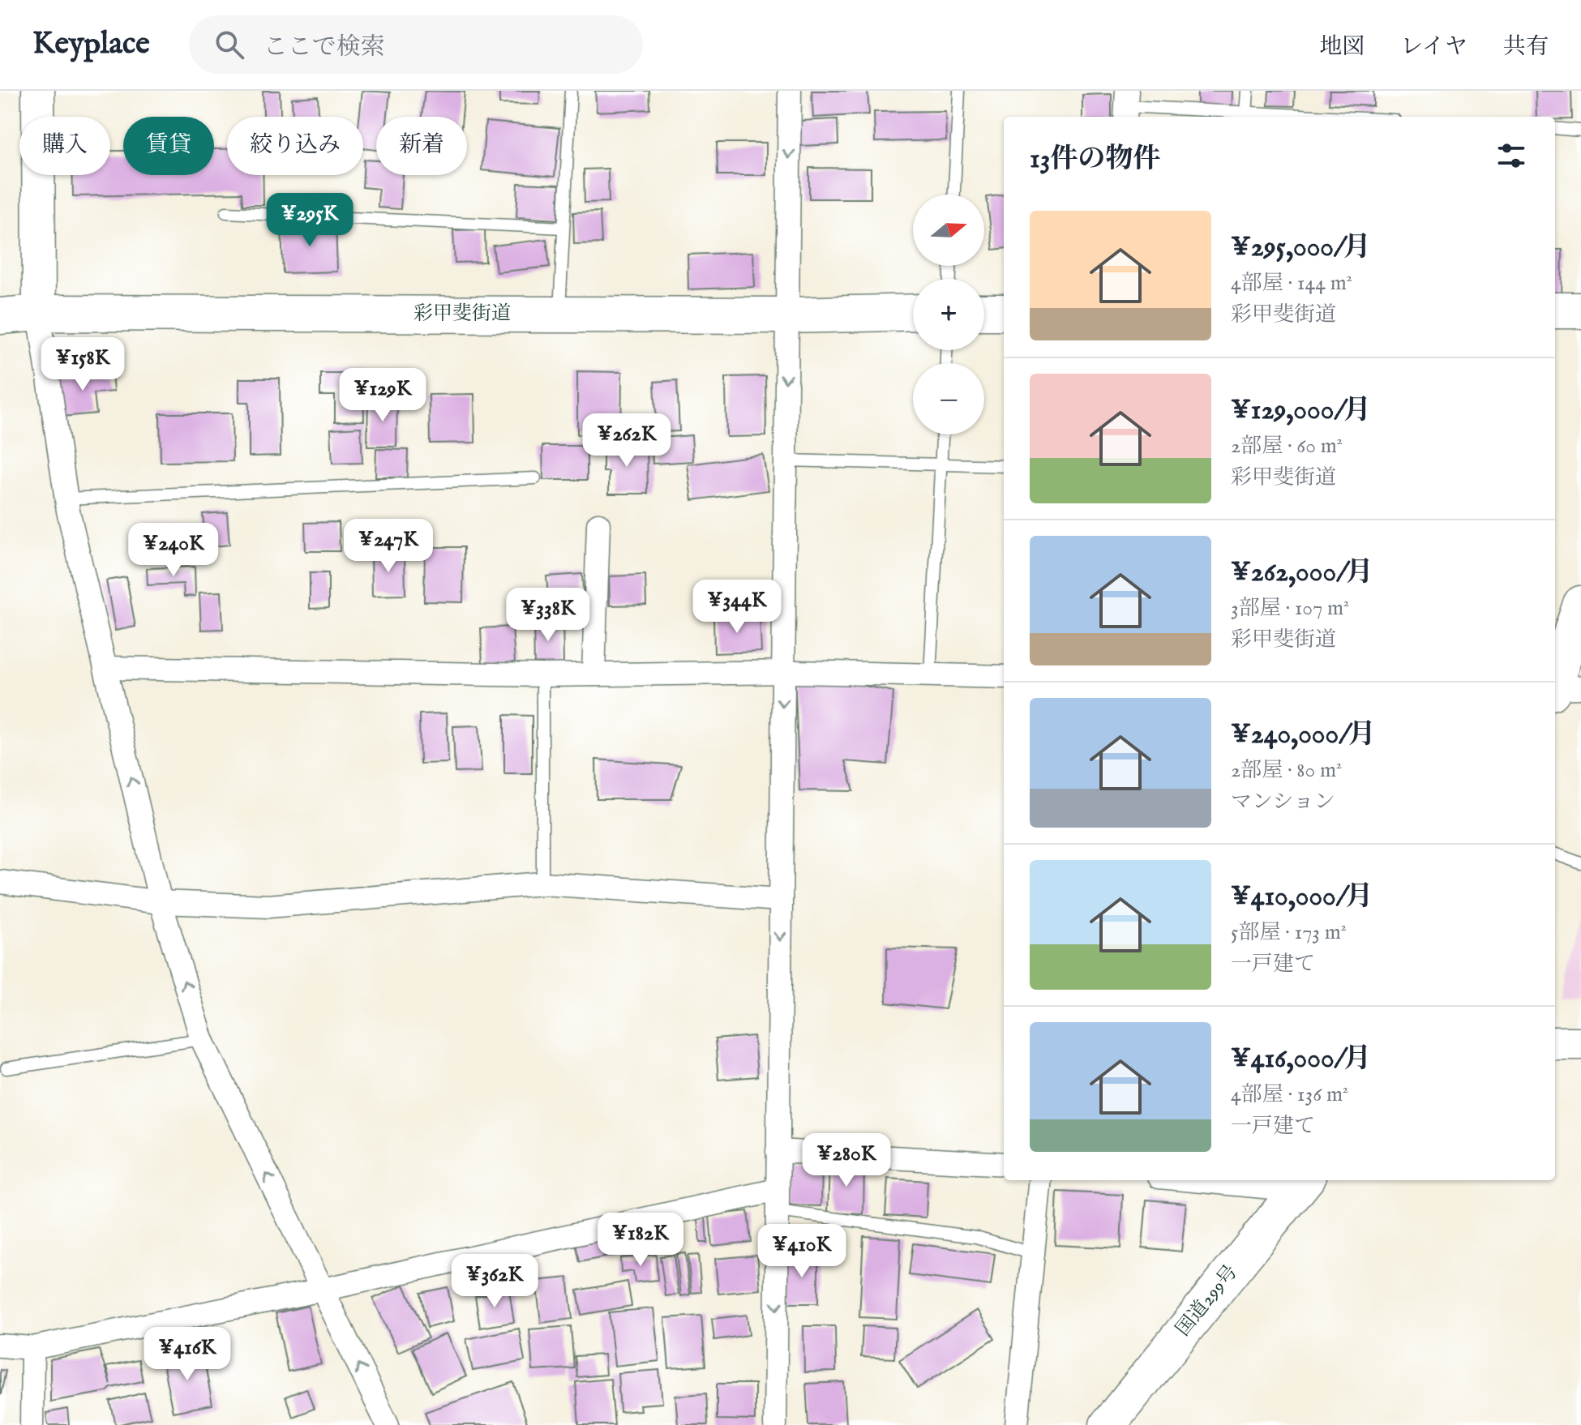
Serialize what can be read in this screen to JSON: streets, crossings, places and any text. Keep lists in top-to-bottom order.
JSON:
{
  "streets": {
    "highway": ["彩甲斐街道", "国道299号"]
  },
  "north": "right",
  "page": {
    "header": "Keyplace",
    "search": "ここで検索",
    "nav": ["地図", "レイヤ", "共有"],
    "chip": [
      "購入",
      "賃貸",
      "絞り込み",
      "新着"
    ],
    "heading": "13件の物件",
    "price": [
      "¥295K",
      "¥158K",
      "¥129K",
      "¥262K",
      "¥247K",
      "¥240K",
      "¥344K",
      "¥338K",
      "¥280K",
      "¥182K",
      "¥410K",
      "¥362K",
      "¥416K"
    ],
    "map_buttons": ["+", "−"],
    "list": [
      {
        "name": "¥295,000/月",
        "note": "4部屋 · 144 m² · 彩甲斐街道"
      },
      {
        "name": "¥129,000/月",
        "note": "2部屋 · 60 m² · 彩甲斐街道"
      },
      {
        "name": "¥262,000/月",
        "note": "3部屋 · 107 m² · 彩甲斐街道"
      },
      {
        "name": "¥240,000/月",
        "note": "2部屋 · 80 m² · マンション"
      },
      {
        "name": "¥410,000/月",
        "note": "5部屋 · 173 m² · 一戸建て"
      },
      {
        "name": "¥416,000/月",
        "note": "4部屋 · 136 m² · 一戸建て"
      }
    ]
  }
}
